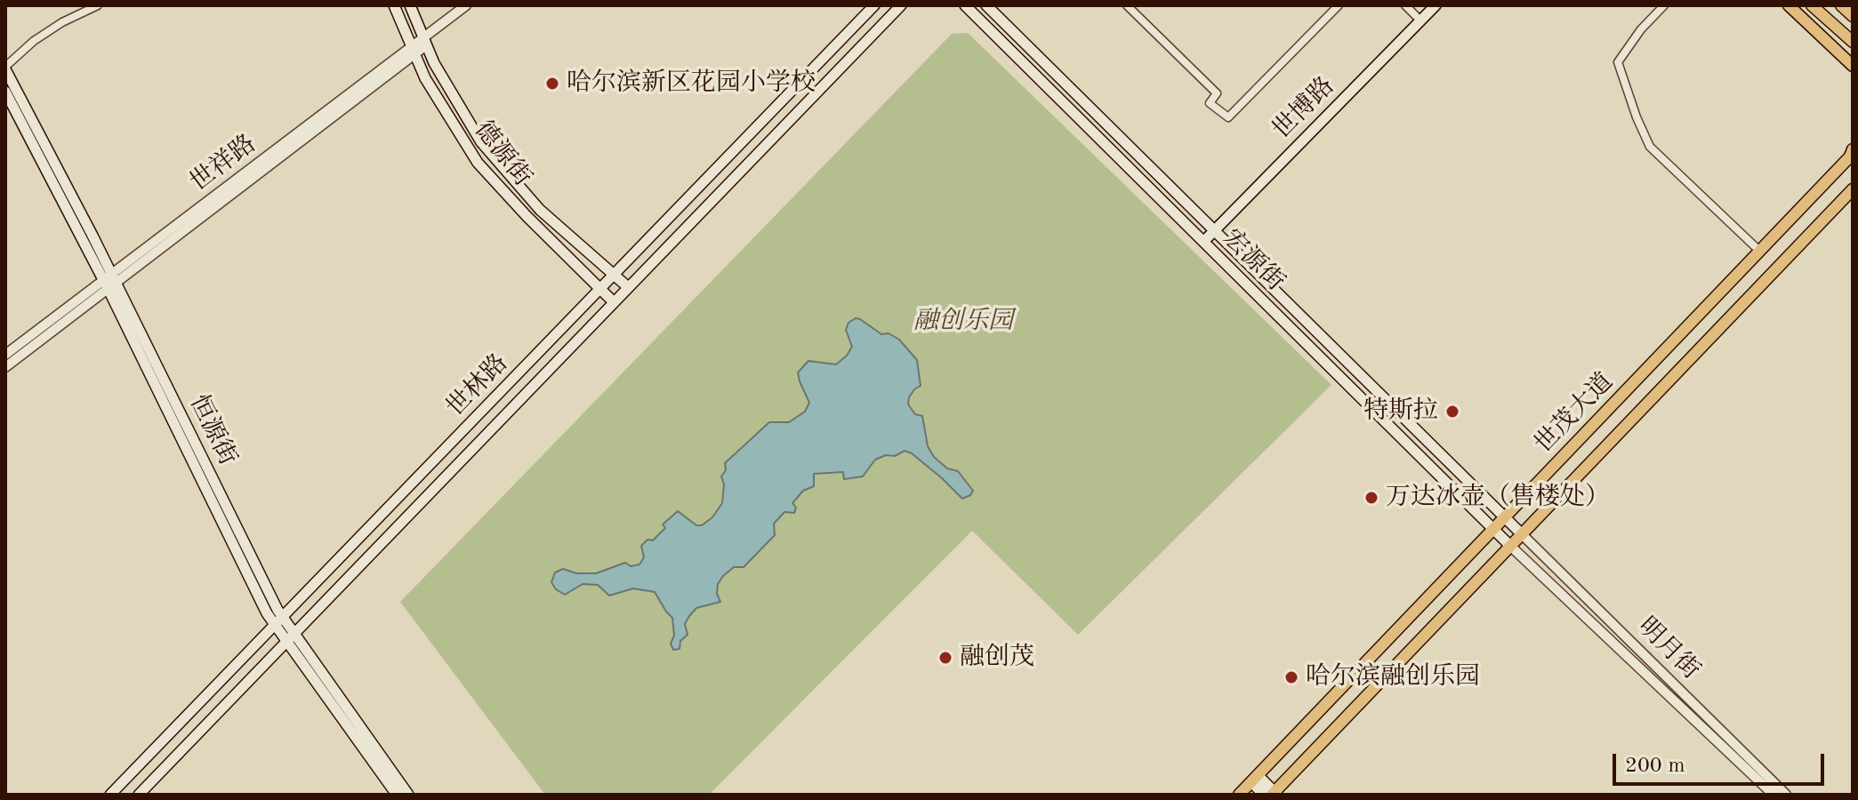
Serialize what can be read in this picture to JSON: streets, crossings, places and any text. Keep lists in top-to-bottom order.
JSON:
{
  "streets": {
    "main road": [
      "世博路",
      "德源街",
      "宏源街",
      "世林路",
      "世茂大道",
      "恒源街"
    ],
    "street": ["世祥路", "明月街"]
  },
  "crossings": [
    ["世博路", "宏源街"],
    ["德源街", "世祥路"],
    ["德源街", "世林路"],
    ["世祥路", "恒源街"],
    ["宏源街", "世茂大道"],
    ["宏源街", "明月街"],
    ["世林路", "恒源街"],
    ["世茂大道", "明月街"]
  ],
  "parks": ["融创乐园"],
  "places": [
    "哈尔滨新区花园小学校",
    "特斯拉",
    "万达冰壶（售楼处）",
    "融创茂",
    "哈尔滨融创乐园"
  ],
  "scale_bar": "200 m"
}
